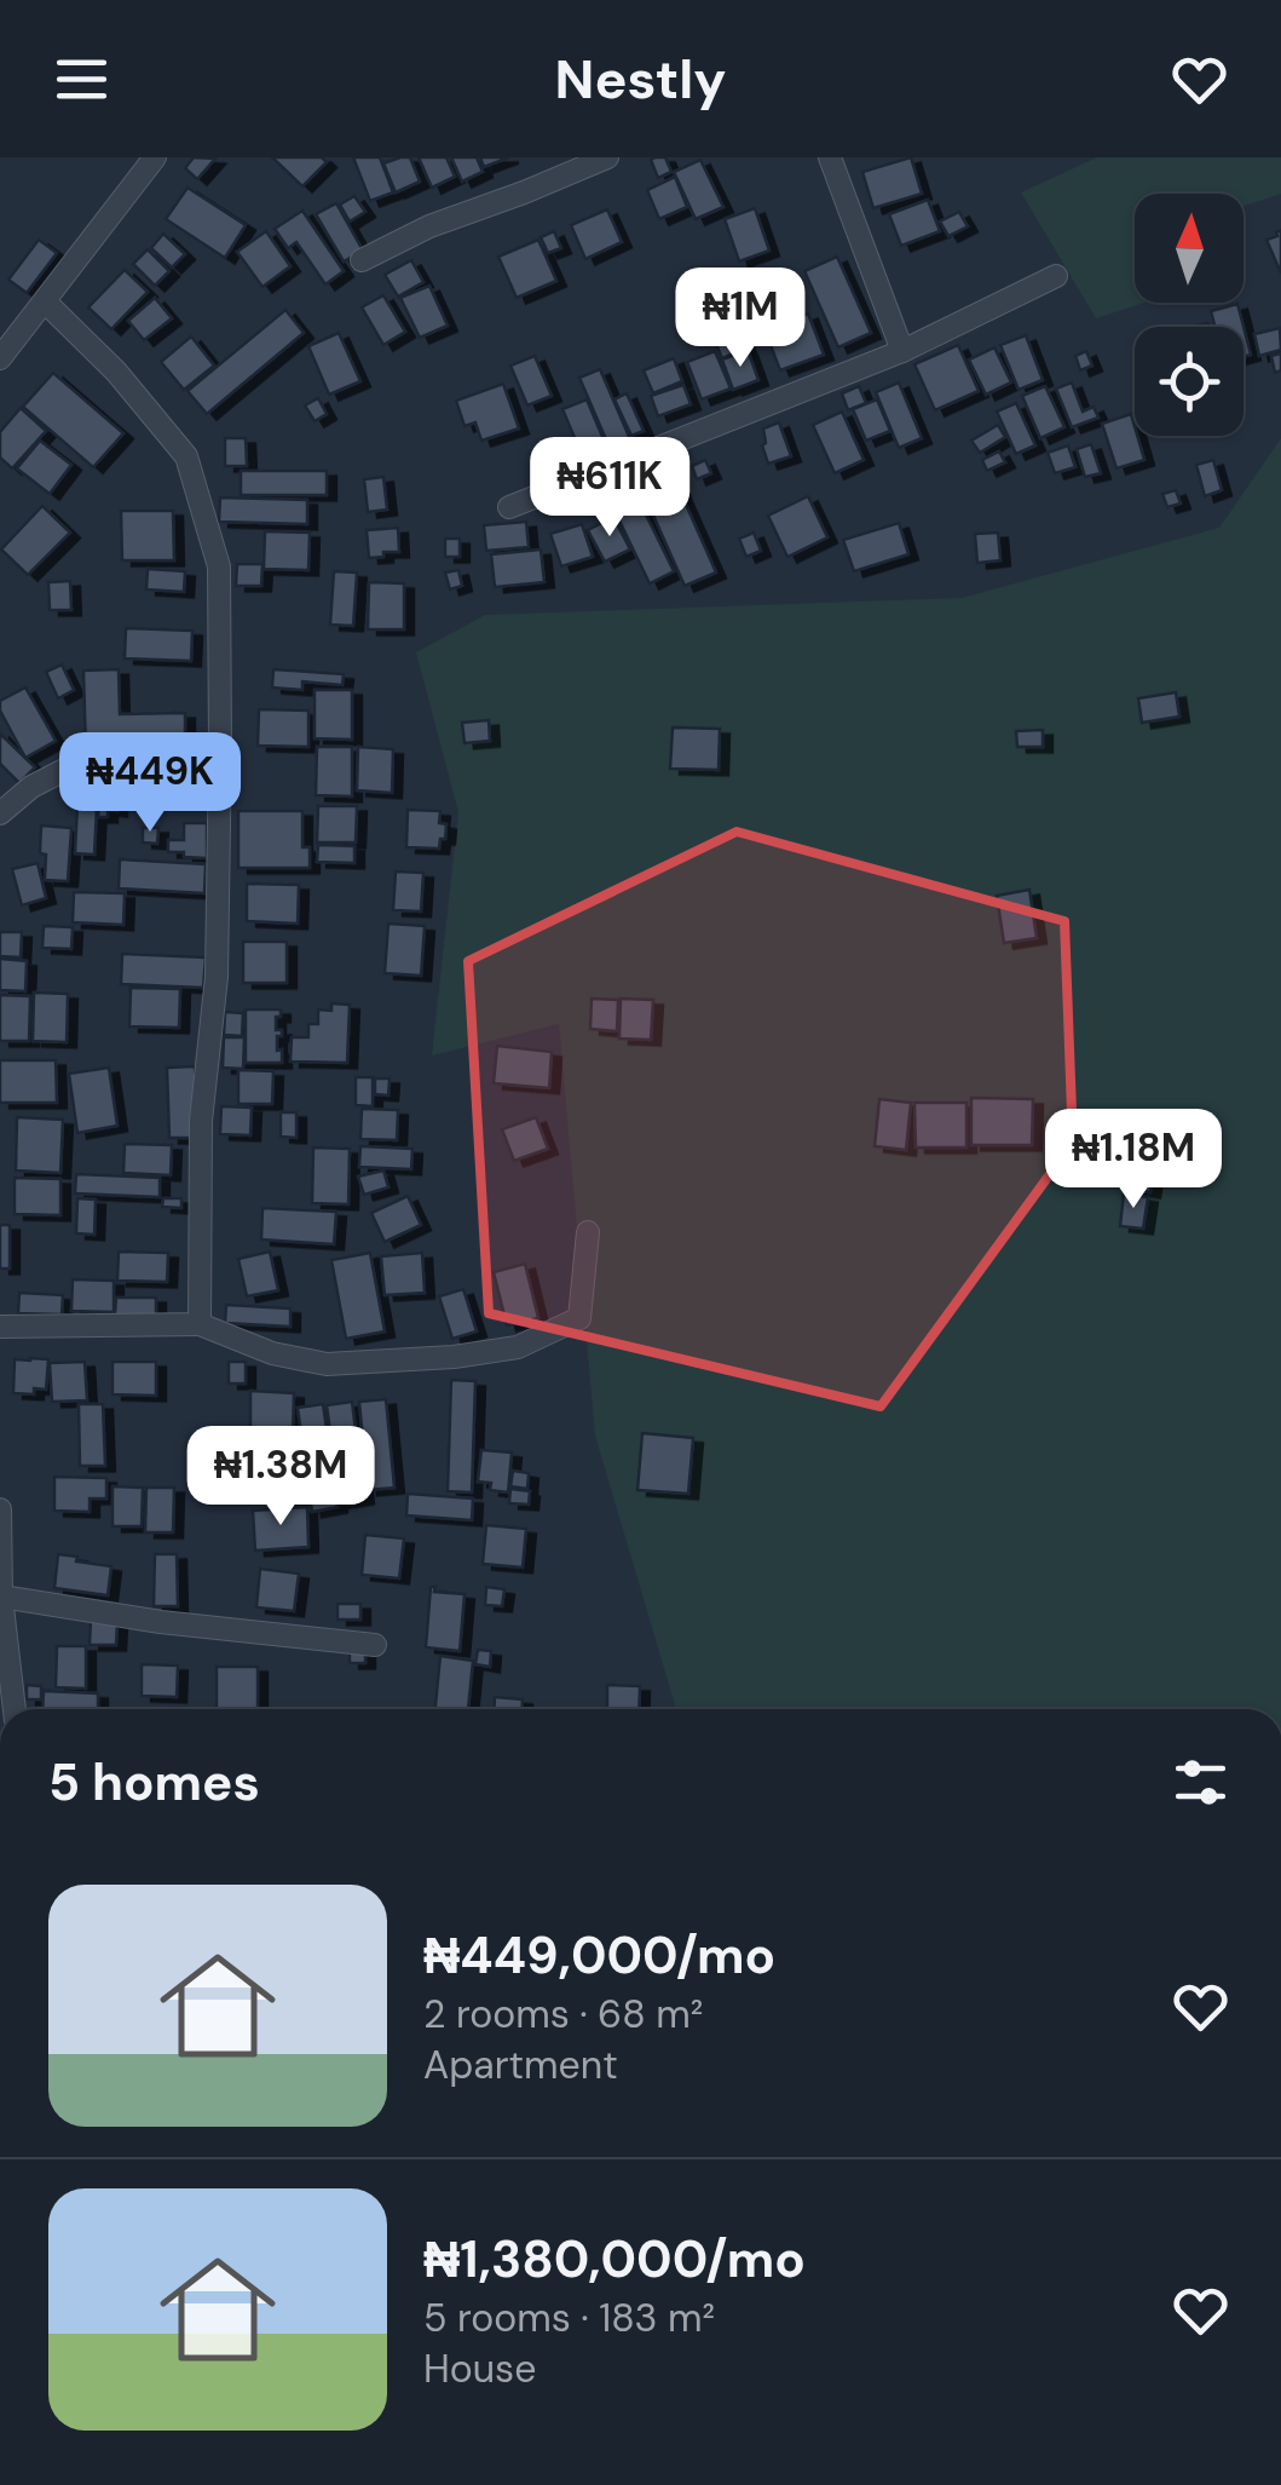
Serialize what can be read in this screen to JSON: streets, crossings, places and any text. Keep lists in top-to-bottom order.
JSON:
{
  "north": "top",
  "page": {
    "header": "Nestly",
    "price": [
      "₦1M",
      "₦611K",
      "₦449K",
      "₦1.18M",
      "₦1.38M"
    ],
    "heading": "5 homes",
    "list": [
      {
        "name": "₦449,000/mo",
        "note": "2 rooms · 68 m² · Apartment"
      },
      {
        "name": "₦1,380,000/mo",
        "note": "5 rooms · 183 m² · House"
      }
    ]
  }
}
